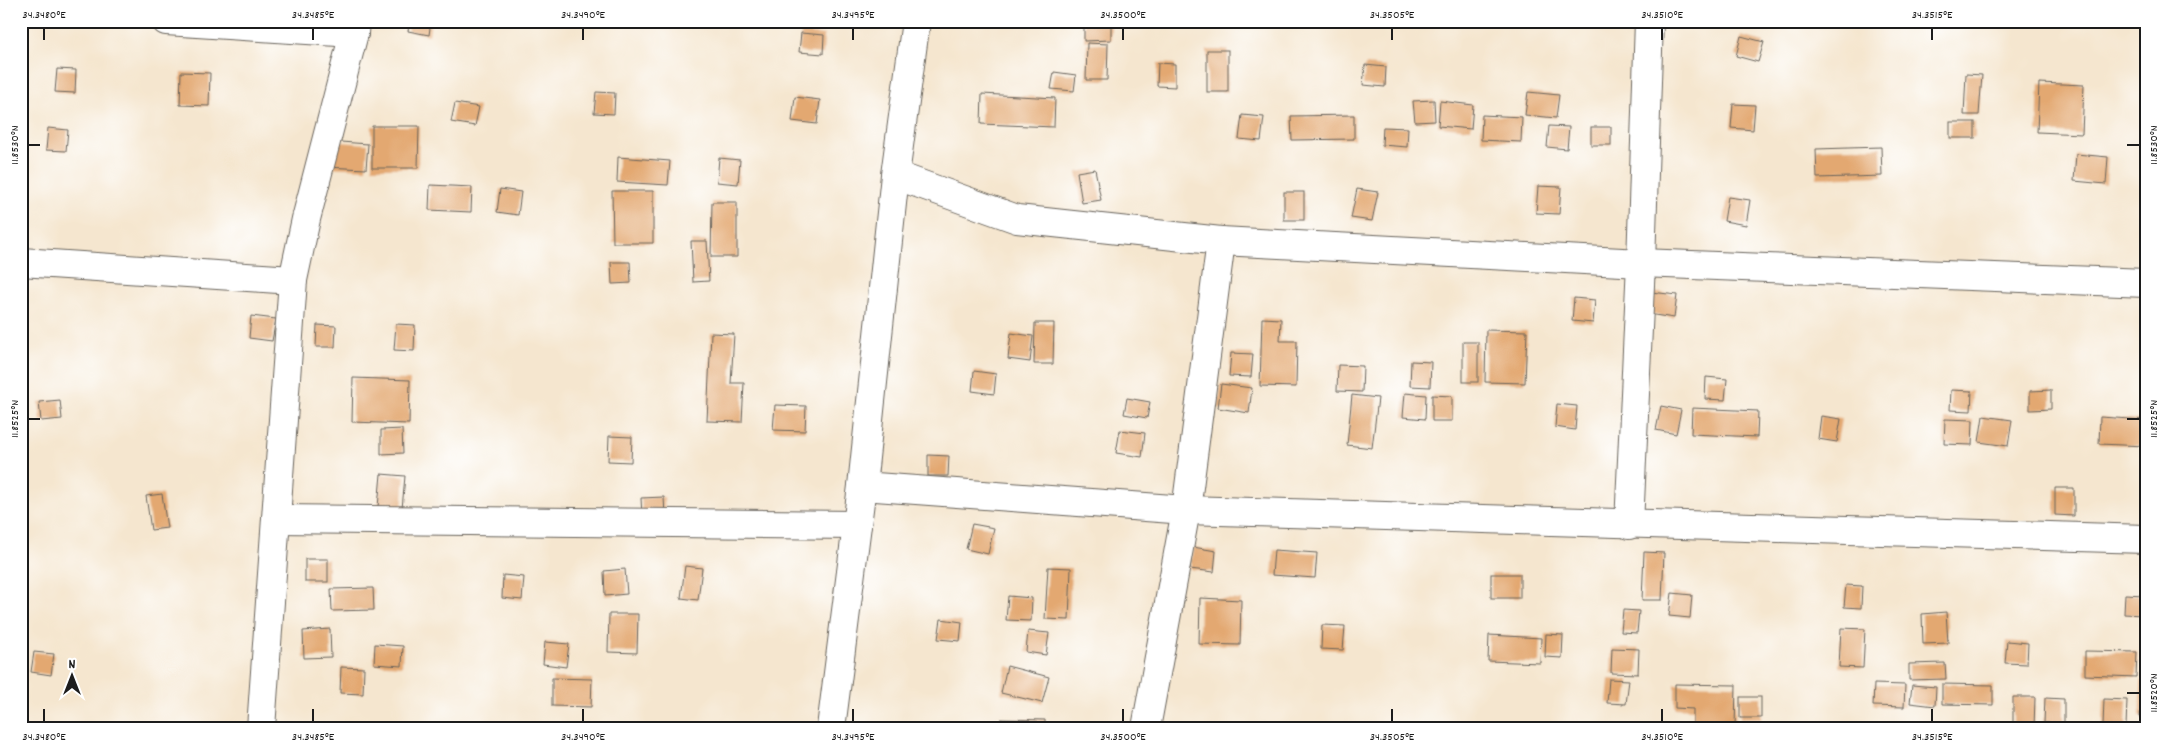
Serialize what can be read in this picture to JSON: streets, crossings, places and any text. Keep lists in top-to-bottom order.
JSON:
{
  "north": "top",
  "coordinates": [
    "34.3480°E",
    "34.3485°E",
    "34.3490°E",
    "34.3495°E",
    "34.3500°E",
    "34.3505°E",
    "34.3510°E",
    "34.3515°E",
    "11.8530°N",
    "11.8525°N",
    "11.8520°N"
  ]
}
